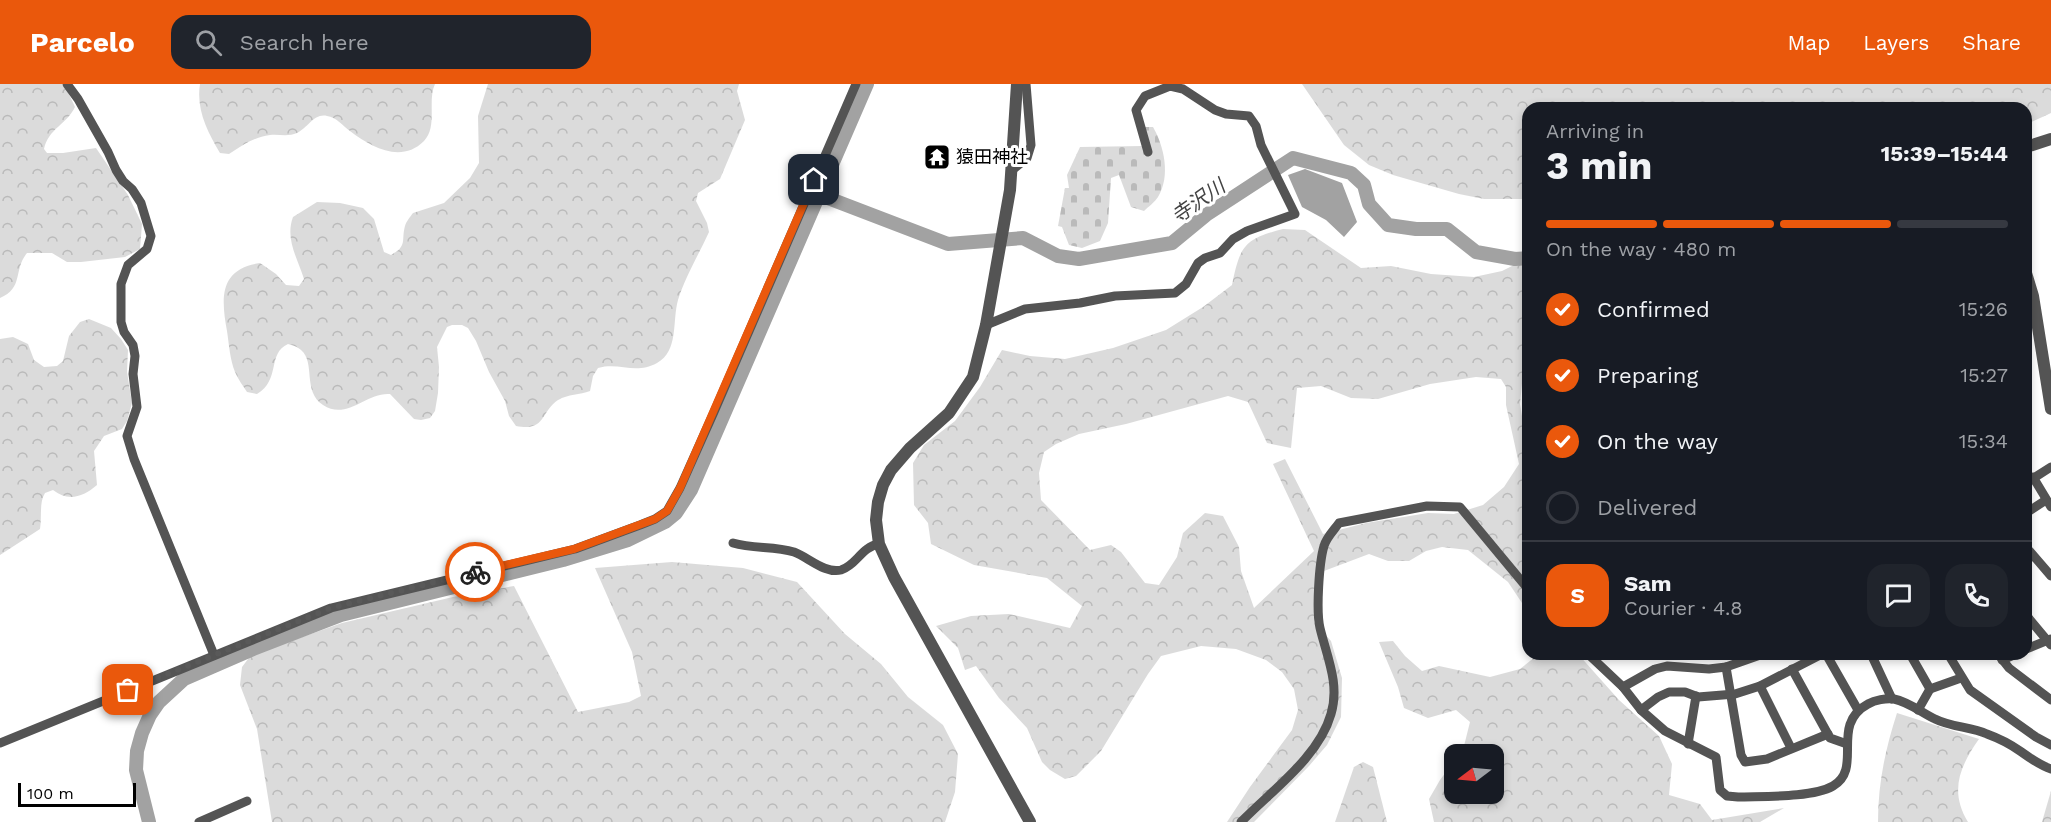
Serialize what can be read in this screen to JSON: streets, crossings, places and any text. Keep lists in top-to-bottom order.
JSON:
{
  "water": ["寺沢川"],
  "places": {
    "temple": ["猿田神社"]
  },
  "scale_bar": "100 m",
  "north": "left",
  "page": {
    "header": "Parcelo",
    "search": "Search here",
    "nav": ["Map", "Layers", "Share"],
    "heading": ["3 min", "Arriving in", "15:39–15:44"],
    "panel": ["Sam", "Courier · 4.8"],
    "bar": "On the way · 480 m",
    "list": [
      ["Confirmed", "15:26"],
      ["Preparing", "15:27"],
      ["On the way", "15:34"],
      "Delivered"
    ],
    "round": "S",
    "scale": "100 m"
  }
}
